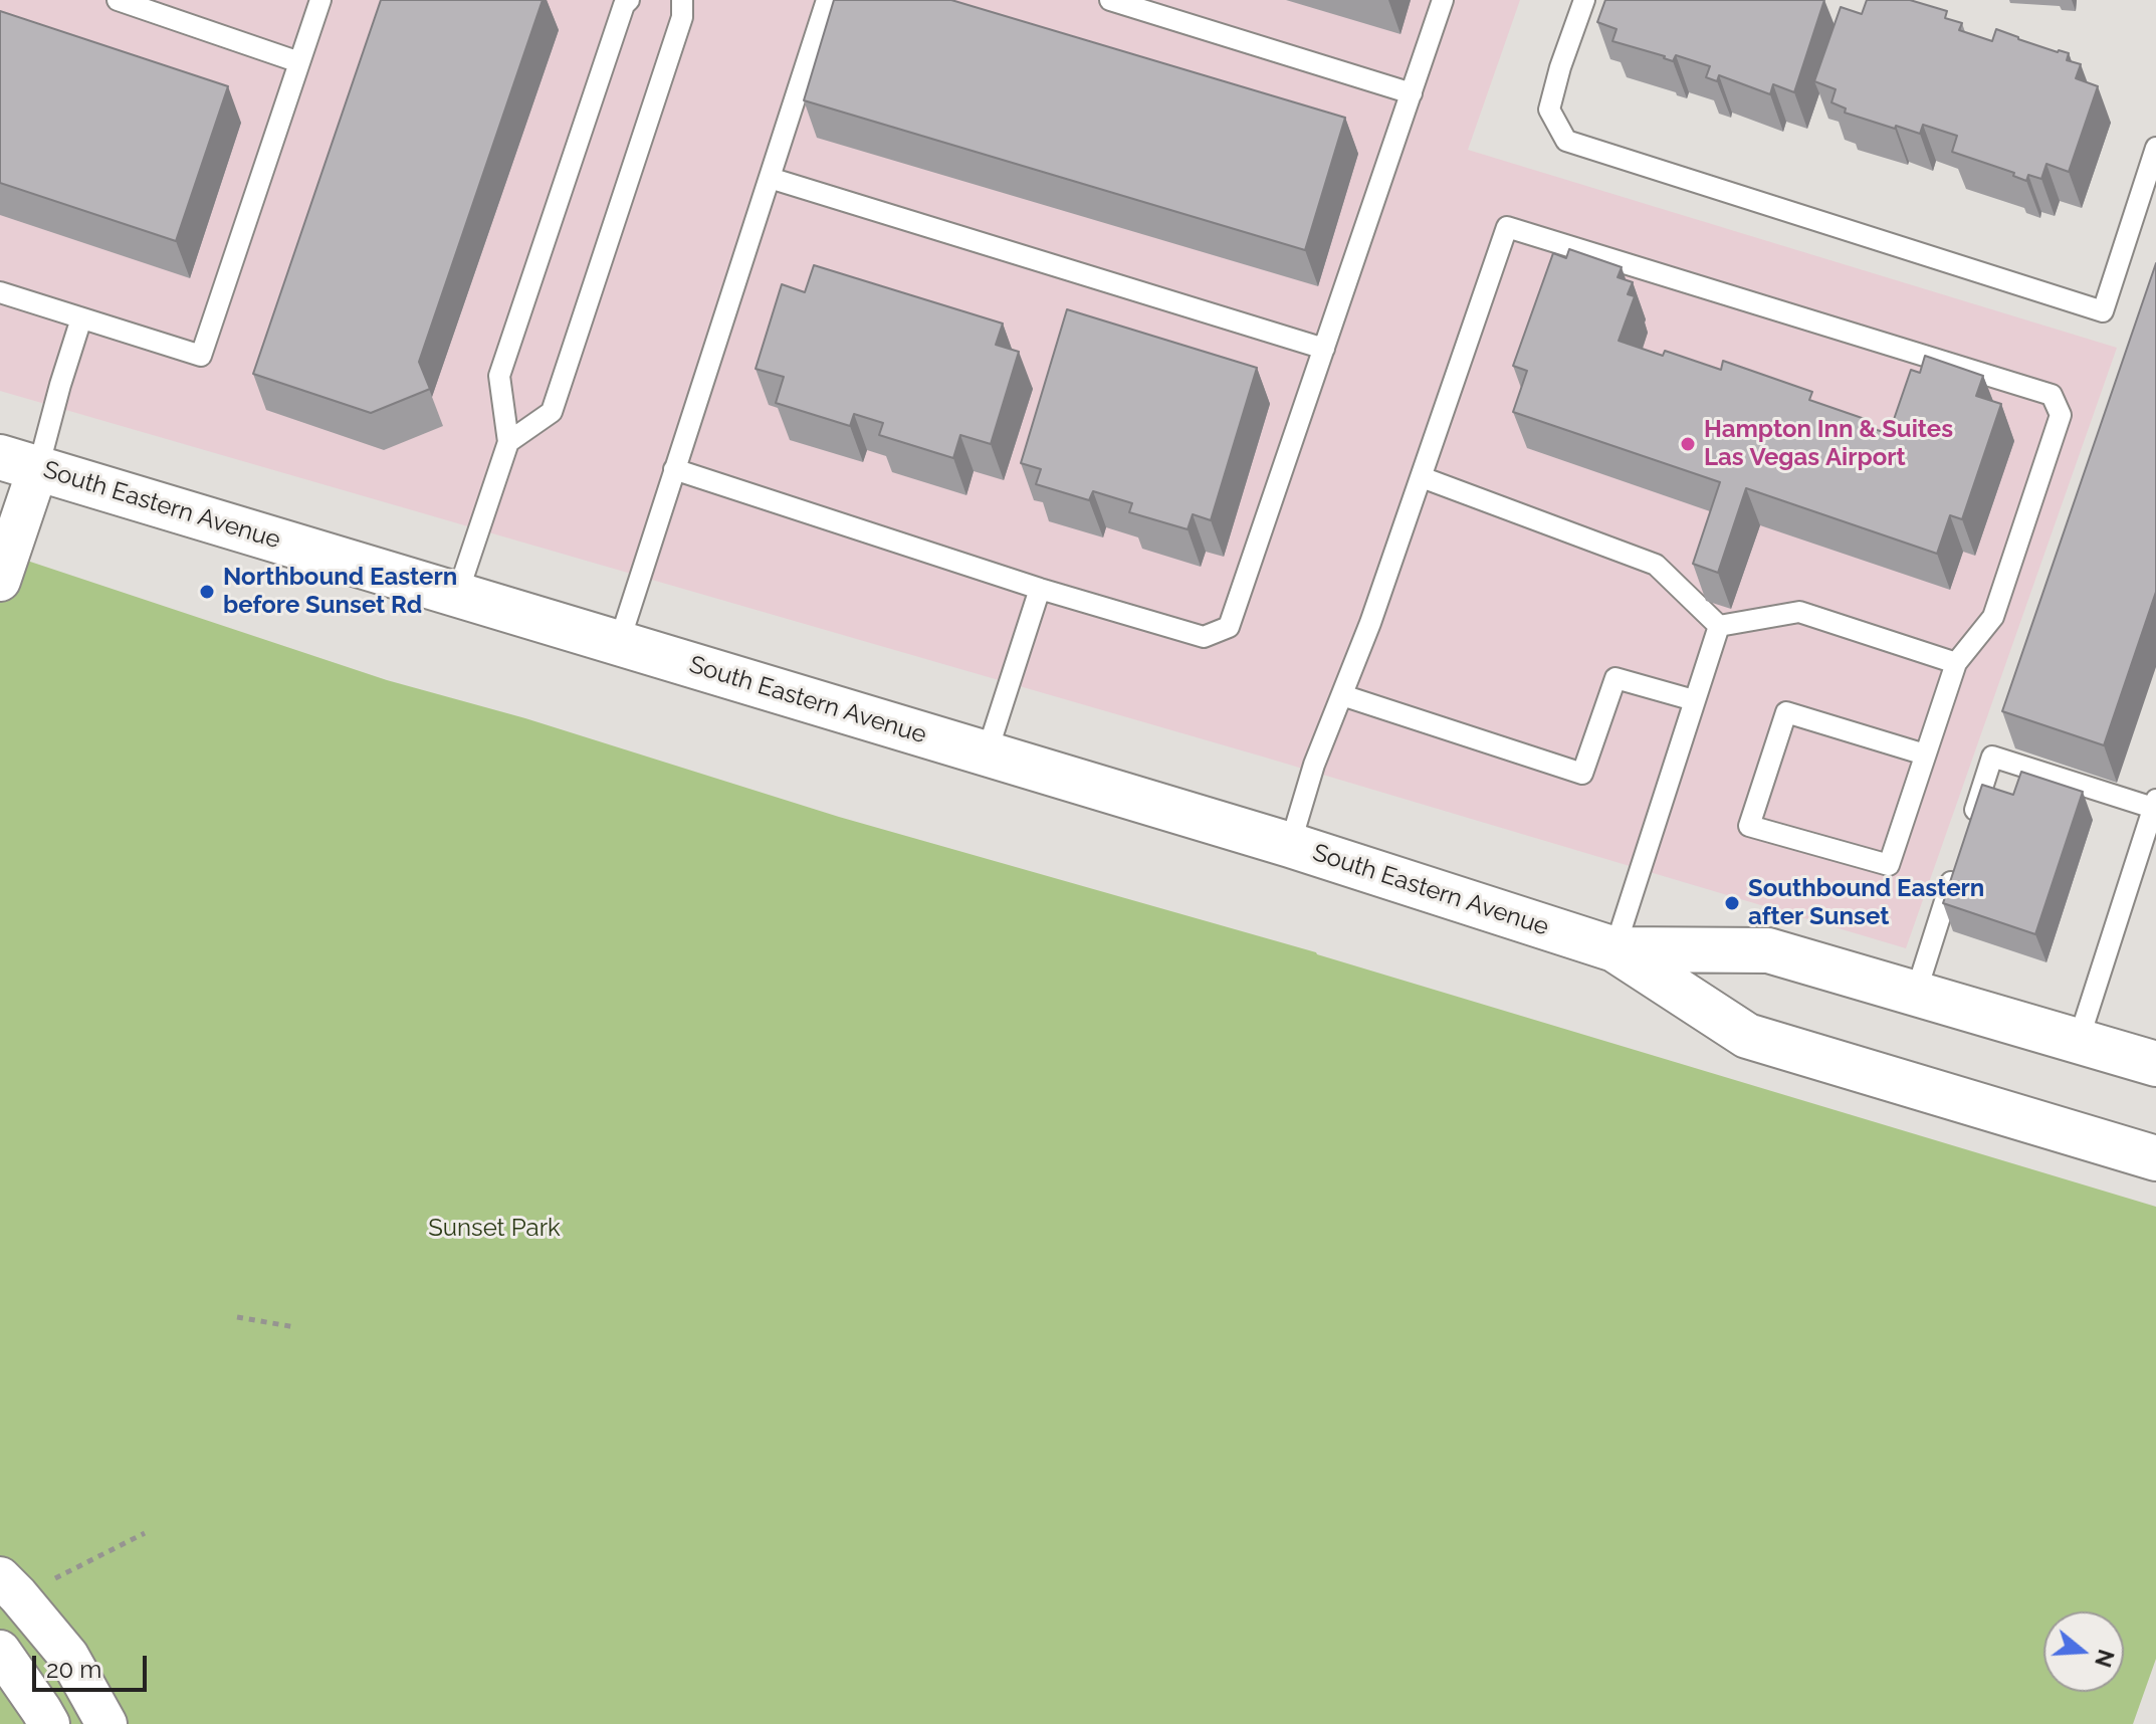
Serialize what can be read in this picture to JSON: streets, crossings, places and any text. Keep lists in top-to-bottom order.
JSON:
{
  "streets": {
    "main road": ["South Eastern Avenue"]
  },
  "parks": ["Sunset Park"],
  "places": ["Hampton Inn & Suites Las Vegas Airport", "Northbound Eastern before Sunset Rd", "Southbound Eastern after Sunset"],
  "scale_bar": "20 m",
  "north": "right"
}
